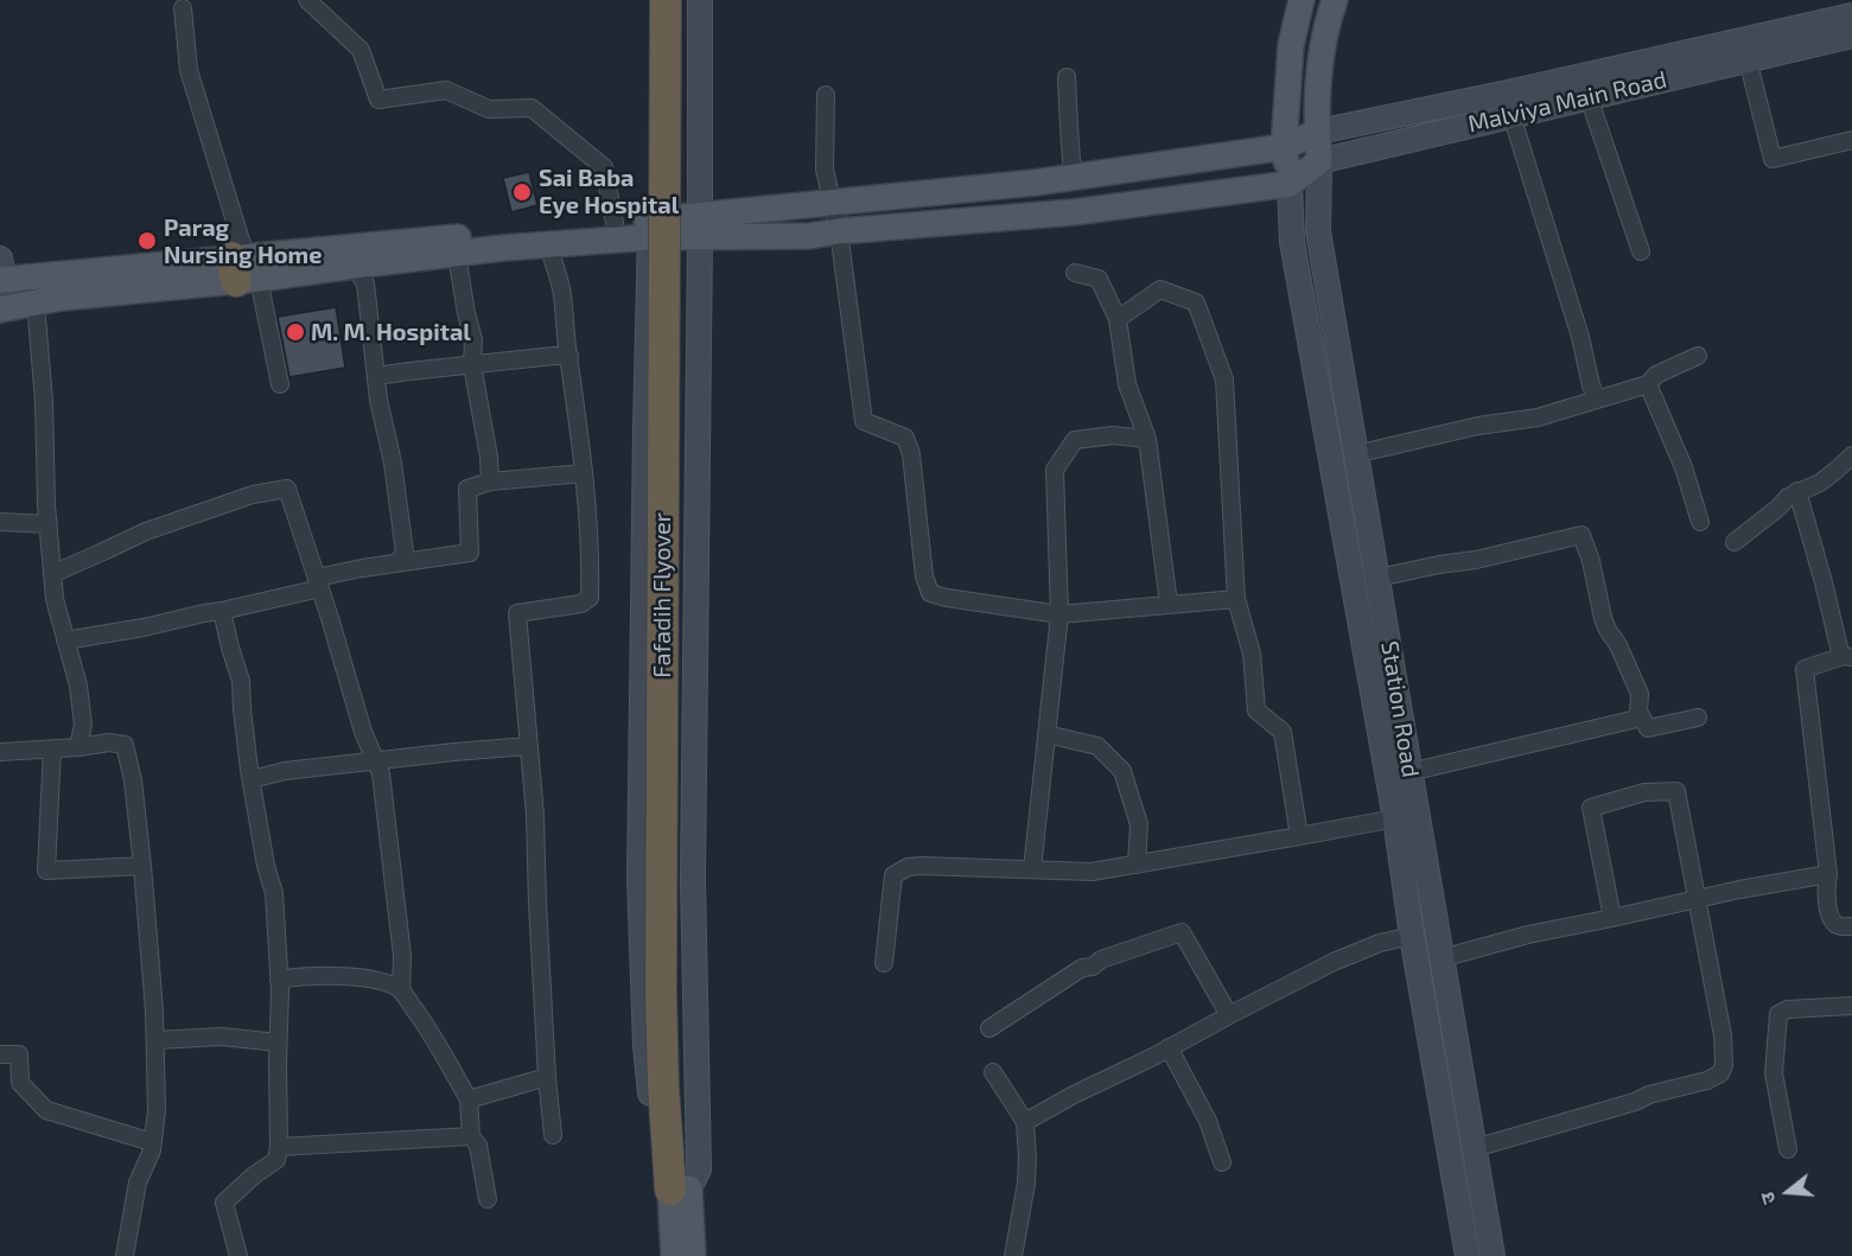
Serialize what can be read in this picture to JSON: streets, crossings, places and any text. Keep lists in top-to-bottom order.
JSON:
{
  "streets": {
    "highway": ["Fafadih Flyover"],
    "main road": ["Malviya Main Road"],
    "street": ["Station Road"]
  },
  "crossings": [
    ["Malviya Main Road", "Station Road"]
  ],
  "places": ["Sai Baba Eye Hospital", "Parag Nursing Home", "M. M. Hospital"],
  "north": "left"
}
